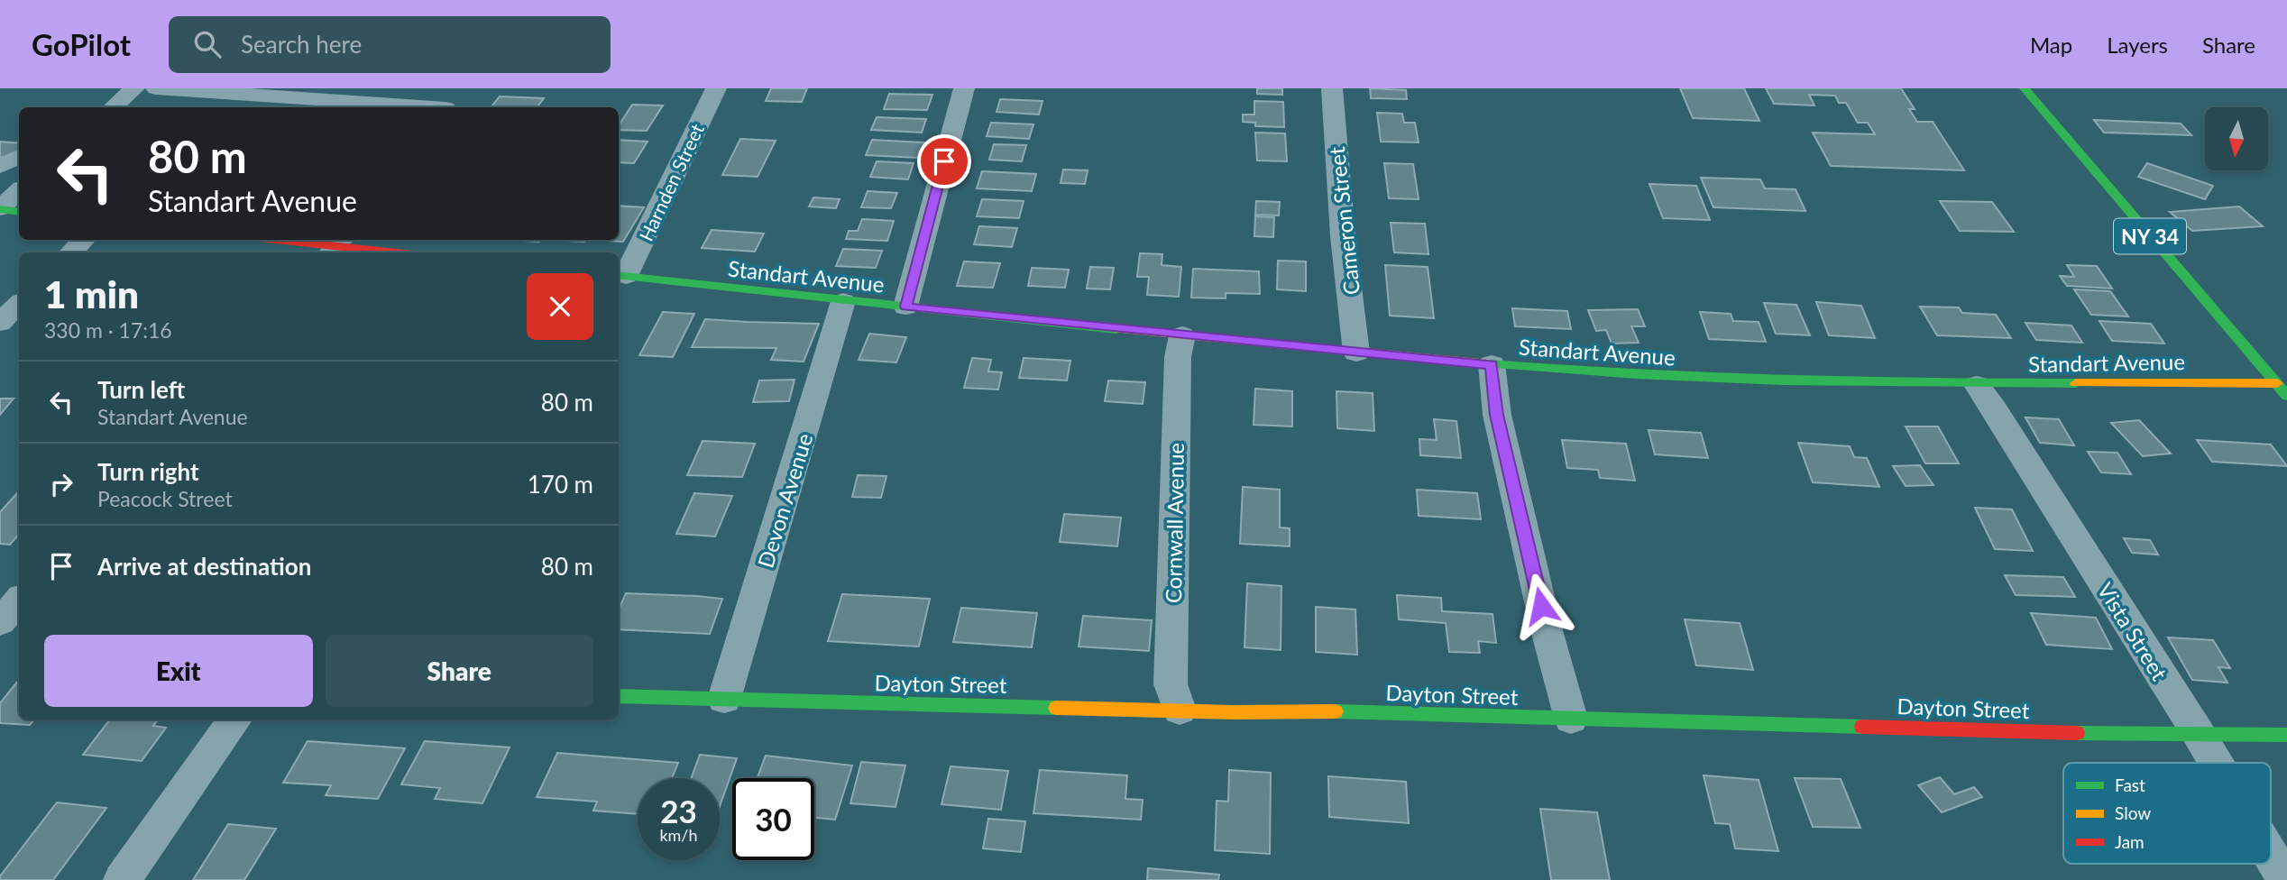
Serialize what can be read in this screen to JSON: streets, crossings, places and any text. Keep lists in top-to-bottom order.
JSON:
{
  "streets": {
    "street": [
      "Harnden Street",
      "Cameron Street",
      "NY 34",
      "Standart Avenue",
      "Devon Avenue",
      "Cornwall Avenue",
      "Vista Street",
      "Dayton Street"
    ]
  },
  "crossings": [
    ["Harnden Street", "Standart Avenue"],
    ["Cameron Street", "Standart Avenue"],
    ["NY 34", "Standart Avenue"],
    ["Standart Avenue", "Devon Avenue"],
    ["Standart Avenue", "Cornwall Avenue"],
    ["Standart Avenue", "Vista Street"],
    ["Devon Avenue", "Dayton Street"],
    ["Cornwall Avenue", "Dayton Street"],
    ["Vista Street", "Dayton Street"]
  ],
  "legend": ["Fast", "Slow", "Jam"],
  "north": "bottom",
  "page": {
    "header": "GoPilot",
    "search": "Search here",
    "nav": ["Map", "Layers", "Share"],
    "turn": ["80 m", "Standart Avenue"],
    "heading": ["1 min", "330 m · 17:16"],
    "list": [
      {
        "name": "Turn left",
        "note": "Standart Avenue",
        "value": "80 m"
      },
      {
        "name": "Turn right",
        "note": "Peacock Street",
        "value": "170 m"
      },
      {
        "name": "Arrive at destination",
        "value": "80 m"
      }
    ],
    "buttons": ["Exit", "Share"],
    "speed": "23 km/h",
    "limit": "30"
  }
}
